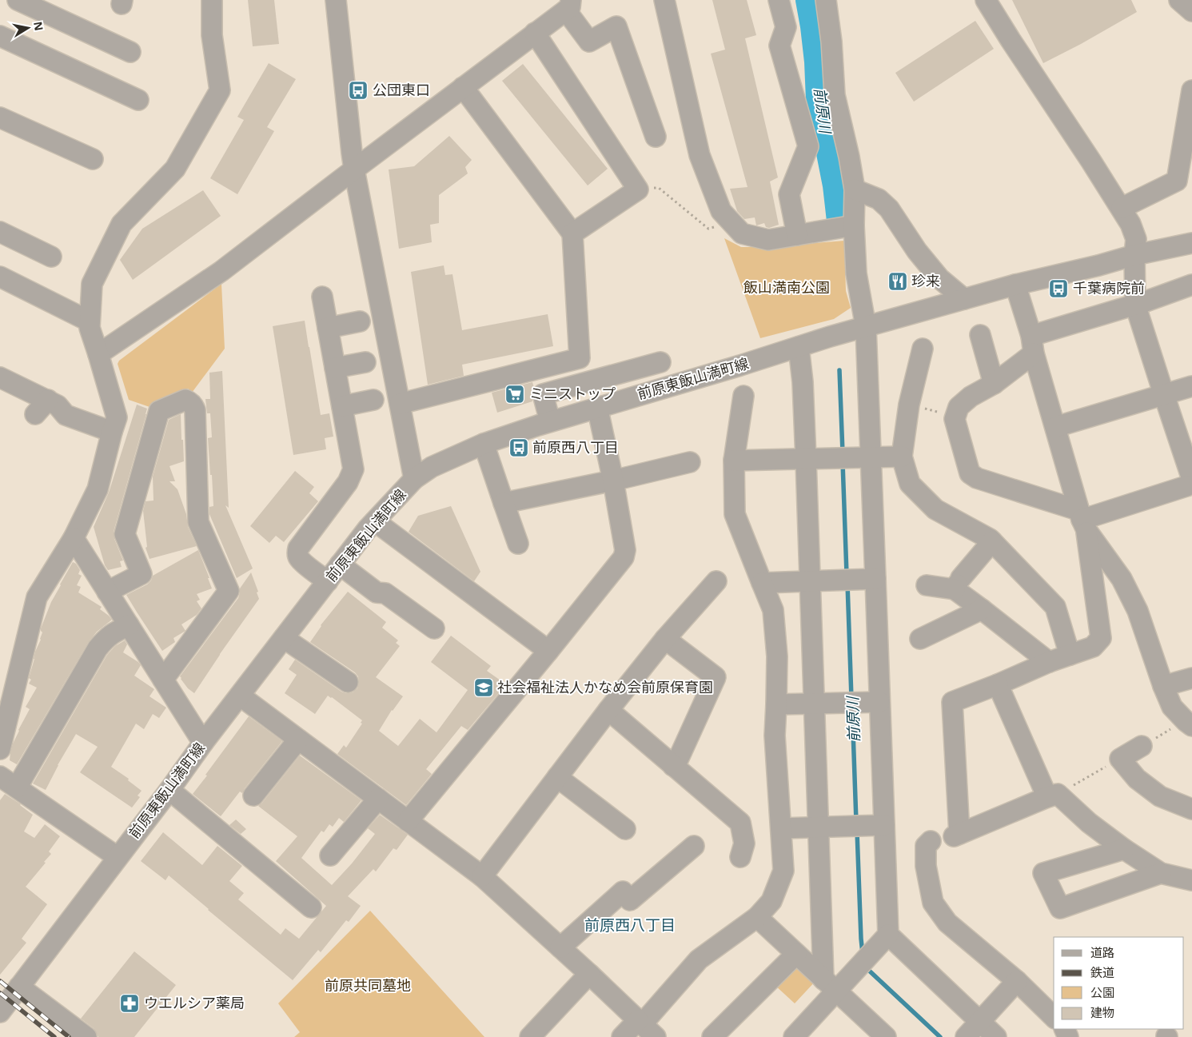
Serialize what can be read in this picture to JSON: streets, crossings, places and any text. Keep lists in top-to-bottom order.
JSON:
{
  "streets": {
    "street": ["前原東飯山満町線"]
  },
  "districts": ["前原西八丁目"],
  "water": ["前原川"],
  "parks": ["飯山満南公園", "前原共同墓地"],
  "places": {
    "bus stop": ["公団東口", "千葉病院前", "前原西八丁目"],
    "restaurant": ["珍来"],
    "supermarket": ["ミニストップ"],
    "school or university": ["社会福祉法人かなめ会前原保育園"],
    "pharmacy": ["ウエルシア薬局"]
  },
  "legend": [
    "道路",
    "鉄道",
    "公園",
    "建物"
  ],
  "north": "right"
}
